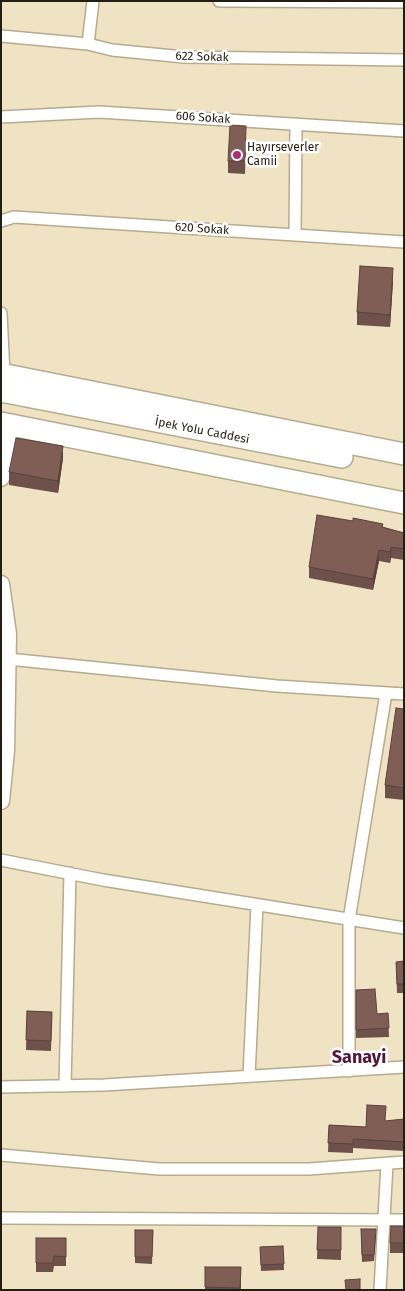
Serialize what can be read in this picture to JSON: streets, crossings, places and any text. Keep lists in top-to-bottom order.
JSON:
{
  "streets": {
    "highway": ["İpek Yolu Caddesi"],
    "street": ["622 Sokak", "606 Sokak", "620 Sokak"]
  },
  "districts": ["Sanayi"],
  "places": ["Hayırseverler Camii"]
}
